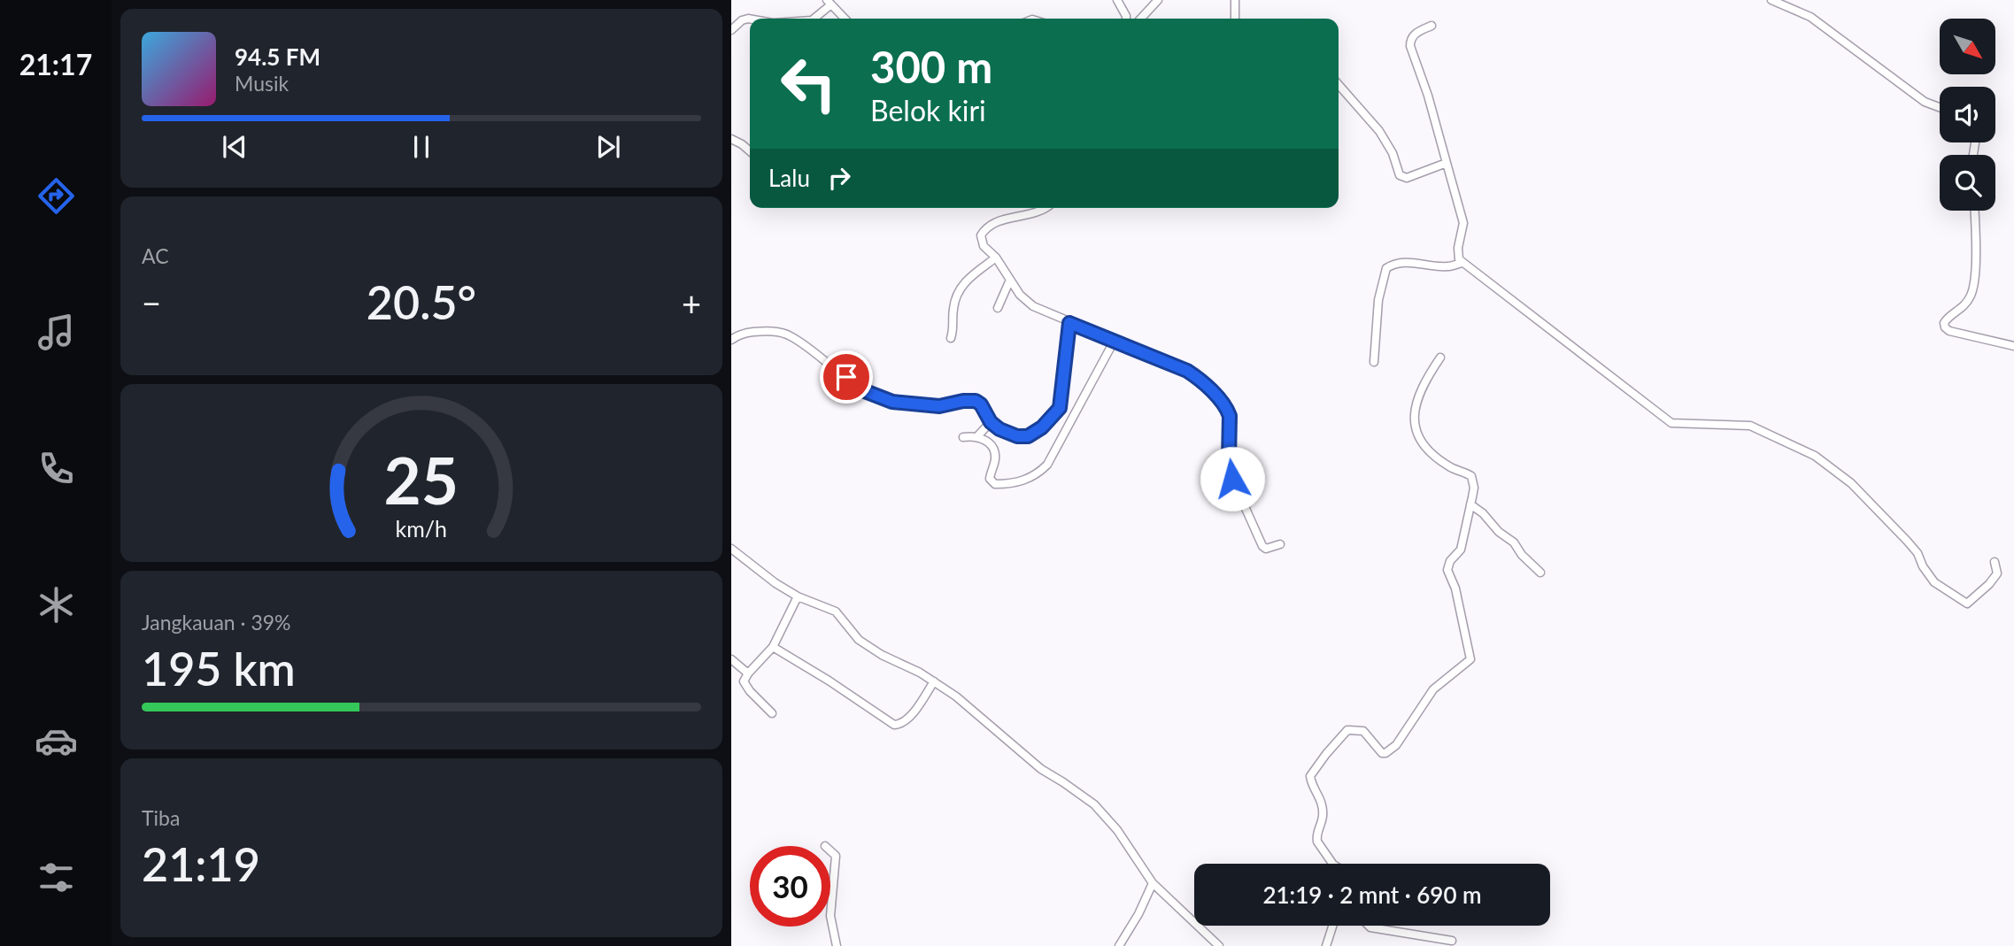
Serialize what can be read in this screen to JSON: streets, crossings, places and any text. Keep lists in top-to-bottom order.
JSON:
{
  "north": "bottom right",
  "page": {
    "tabs": "21:17",
    "turn": ["300 m", "Belok kiri"],
    "song": ["94.5 FM", "Musik"],
    "then": "Lalu",
    "tile": [
      "AC",
      ["Jangkauan · 39%", "195 km"],
      ["Tiba", "21:19"]
    ],
    "heat": ["−", "20.5°", "+"],
    "limit": "30",
    "trip": "21:19 · 2 mnt · 690 m",
    "gauge": ["25", "km/h"]
  }
}
